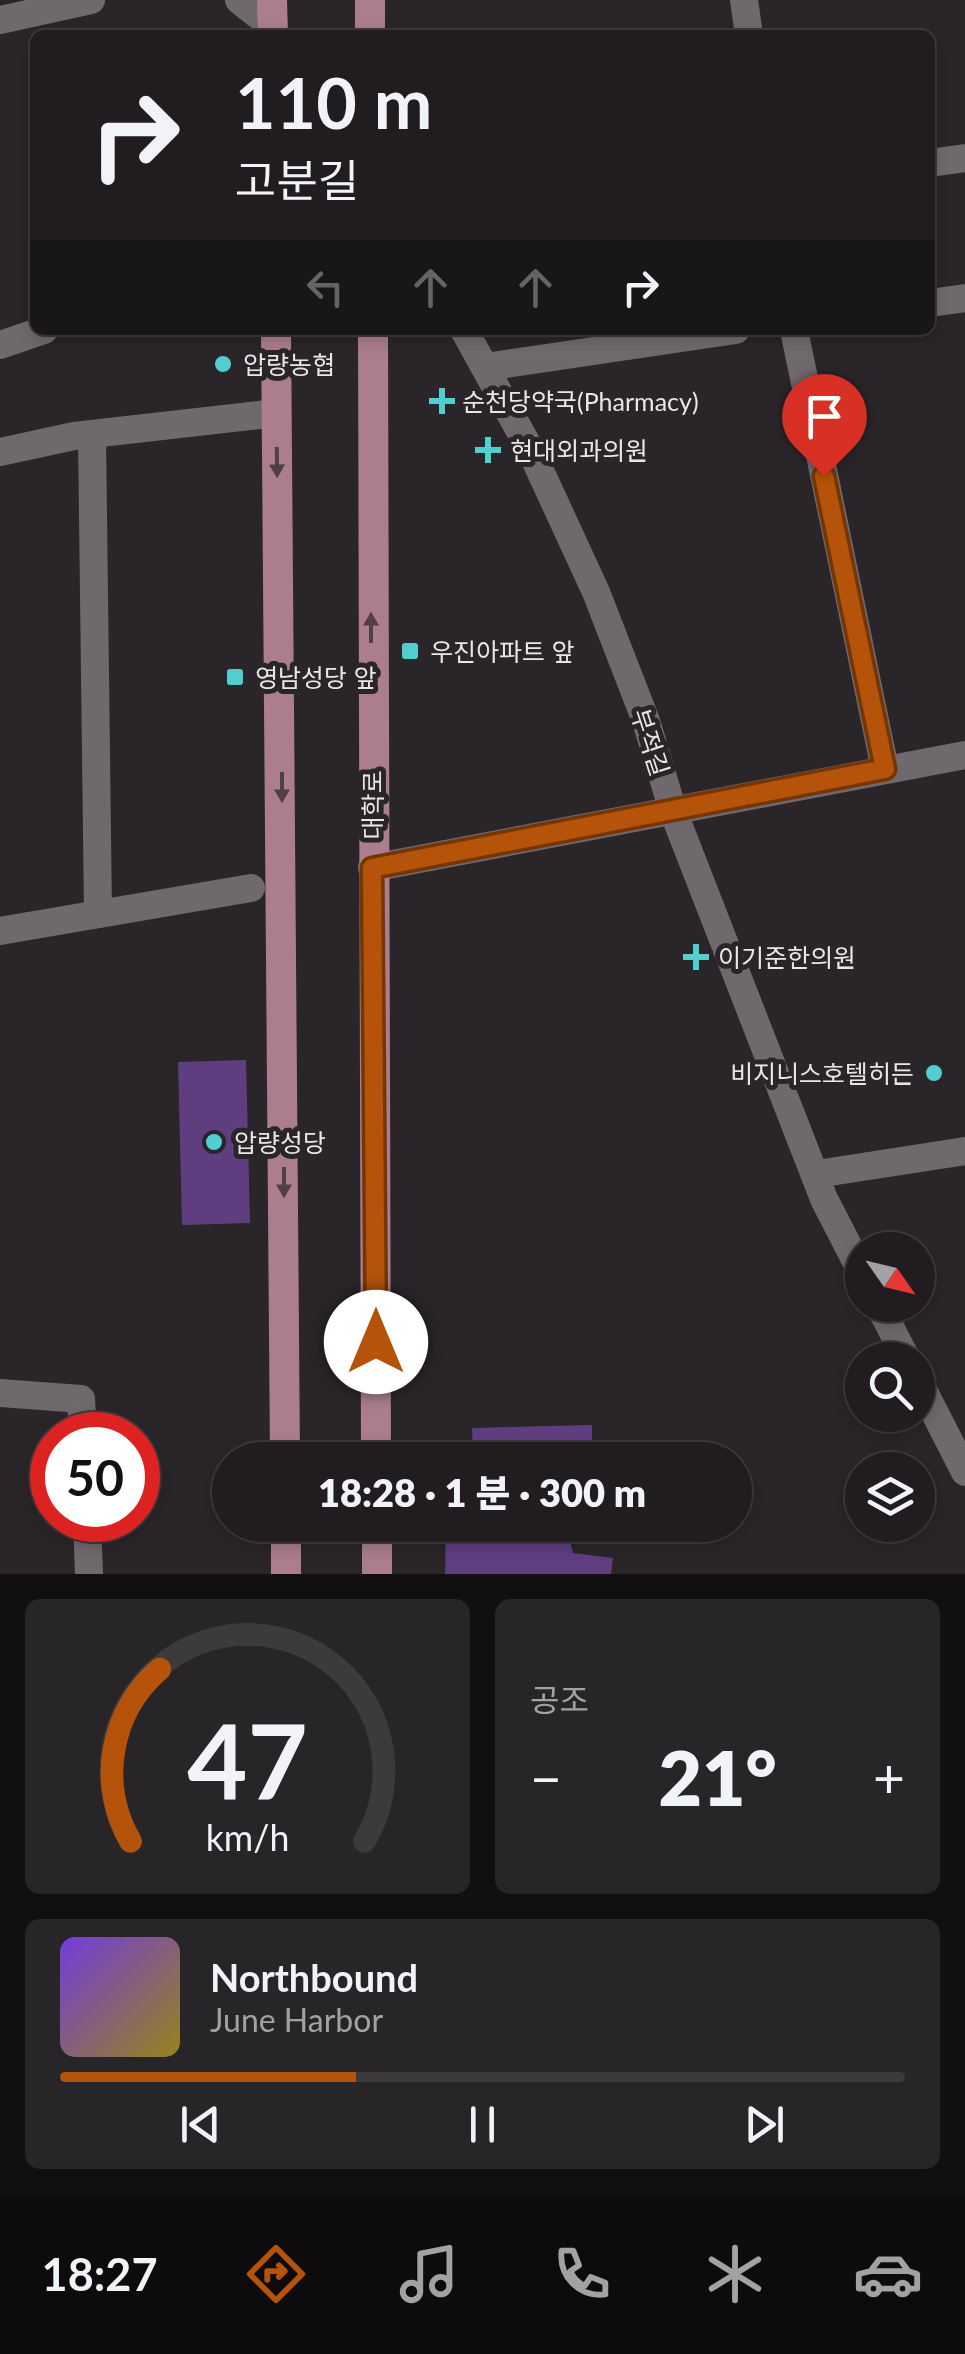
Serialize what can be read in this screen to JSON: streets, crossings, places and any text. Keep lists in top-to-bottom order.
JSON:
{
  "streets": {
    "main road": ["대학로"],
    "street": ["부적길"]
  },
  "places": {
    "other": ["압량농협", "비지니스호텔히든", "압량성당"],
    "health": ["순천당약국(Pharmacy)", "현대외과의원", "이기준한의원"],
    "transit": ["우진아파트 앞", "영남성당 앞"]
  },
  "north": "bottom right",
  "page": {
    "turn": ["110 m", "고분길"],
    "limit": "50",
    "trip": "18:28 · 1 분 · 300 m",
    "tile": "공조",
    "heat": ["−", "21°", "+"],
    "song": ["Northbound", "June Harbor"],
    "tabs": "18:27",
    "gauge": ["47", "km/h"]
  }
}
